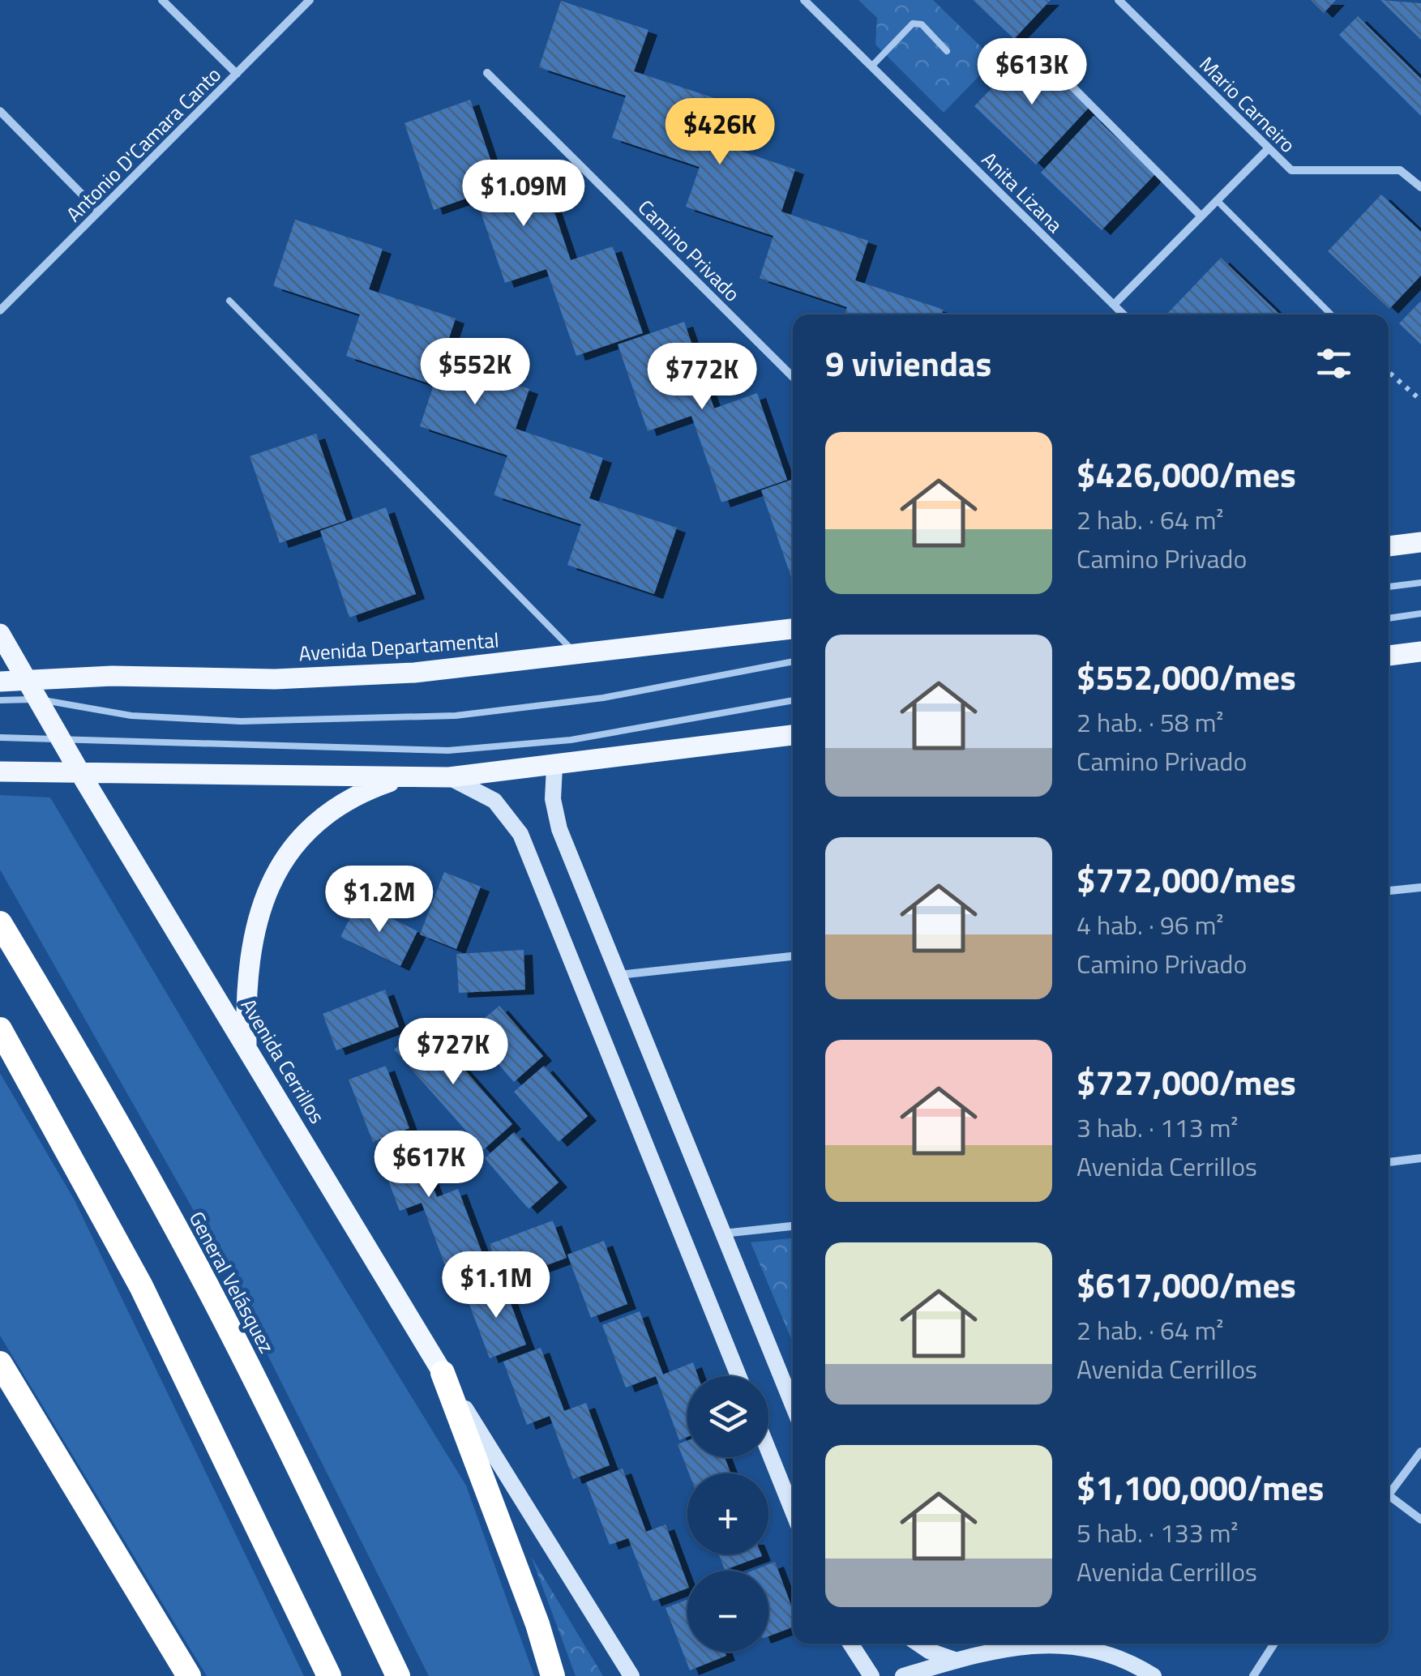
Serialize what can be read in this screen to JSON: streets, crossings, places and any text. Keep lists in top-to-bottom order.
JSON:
{
  "streets": {
    "highway": ["General Velásquez"],
    "main road": ["Avenida Departamental", "Avenida Cerrillos"],
    "street": [
      "Mario Carneiro",
      "Antonio D'Camara Canto",
      "Anita Lizana",
      "Camino Privado"
    ]
  },
  "crossings": [
    ["Avenida Departamental", "Avenida Cerrillos"]
  ],
  "page": {
    "price": [
      "$613K",
      "$426K",
      "$1.09M",
      "$552K",
      "$772K",
      "$1.2M",
      "$727K",
      "$617K",
      "$1.1M"
    ],
    "heading": "9 viviendas",
    "list": [
      {
        "name": "$426,000/mes",
        "note": "2 hab. · 64 m² · Camino Privado"
      },
      {
        "name": "$552,000/mes",
        "note": "2 hab. · 58 m² · Camino Privado"
      },
      {
        "name": "$772,000/mes",
        "note": "4 hab. · 96 m² · Camino Privado"
      },
      {
        "name": "$727,000/mes",
        "note": "3 hab. · 113 m² · Avenida Cerrillos"
      },
      {
        "name": "$617,000/mes",
        "note": "2 hab. · 64 m² · Avenida Cerrillos"
      },
      {
        "name": "$1,100,000/mes",
        "note": "5 hab. · 133 m² · Avenida Cerrillos"
      }
    ],
    "map_buttons": ["+", "−"]
  }
}
